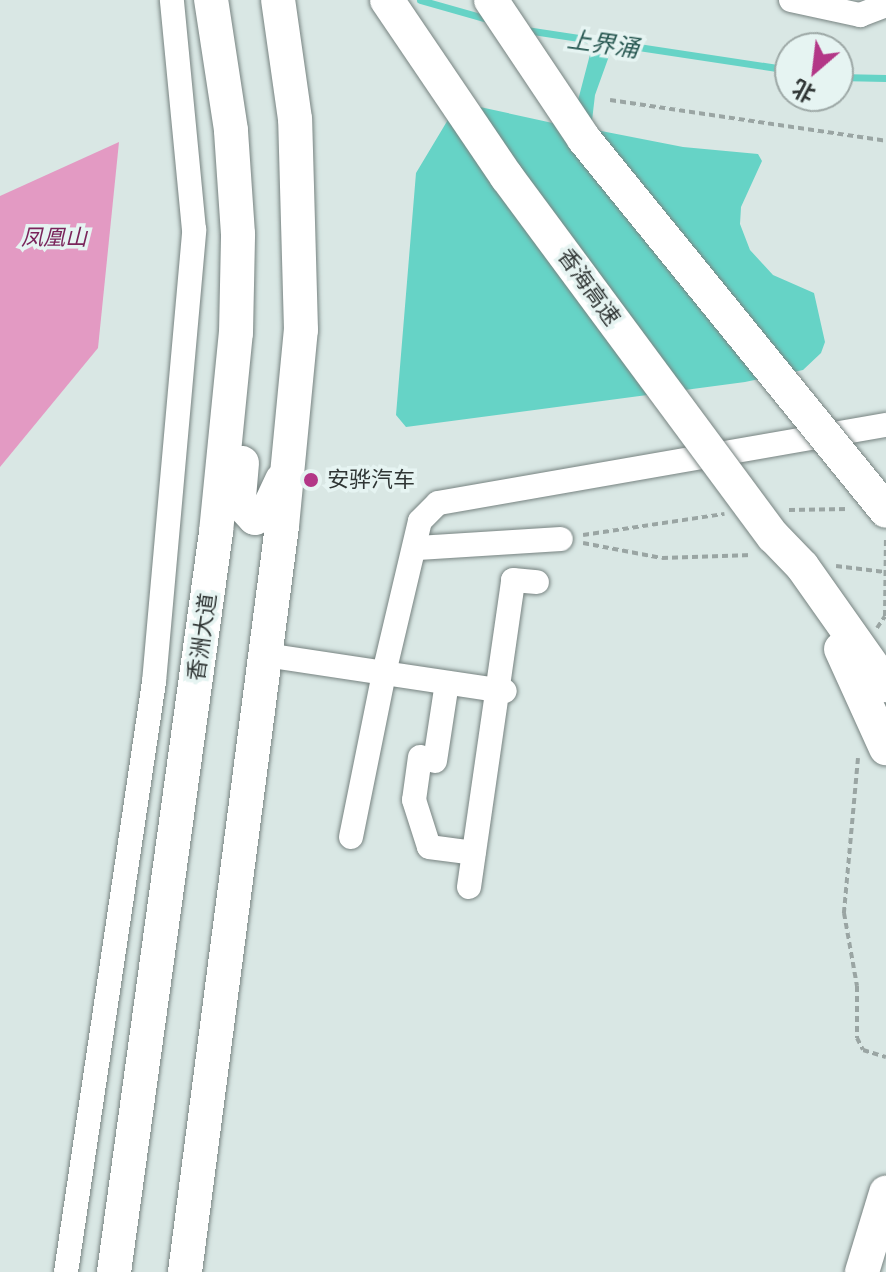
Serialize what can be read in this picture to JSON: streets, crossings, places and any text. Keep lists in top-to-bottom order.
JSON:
{
  "streets": {
    "highway": ["香海高速", "香洲大道"]
  },
  "water": ["上界涌"],
  "parks": ["凤凰山"],
  "places": ["安骅汽车"],
  "north": "bottom left"
}
